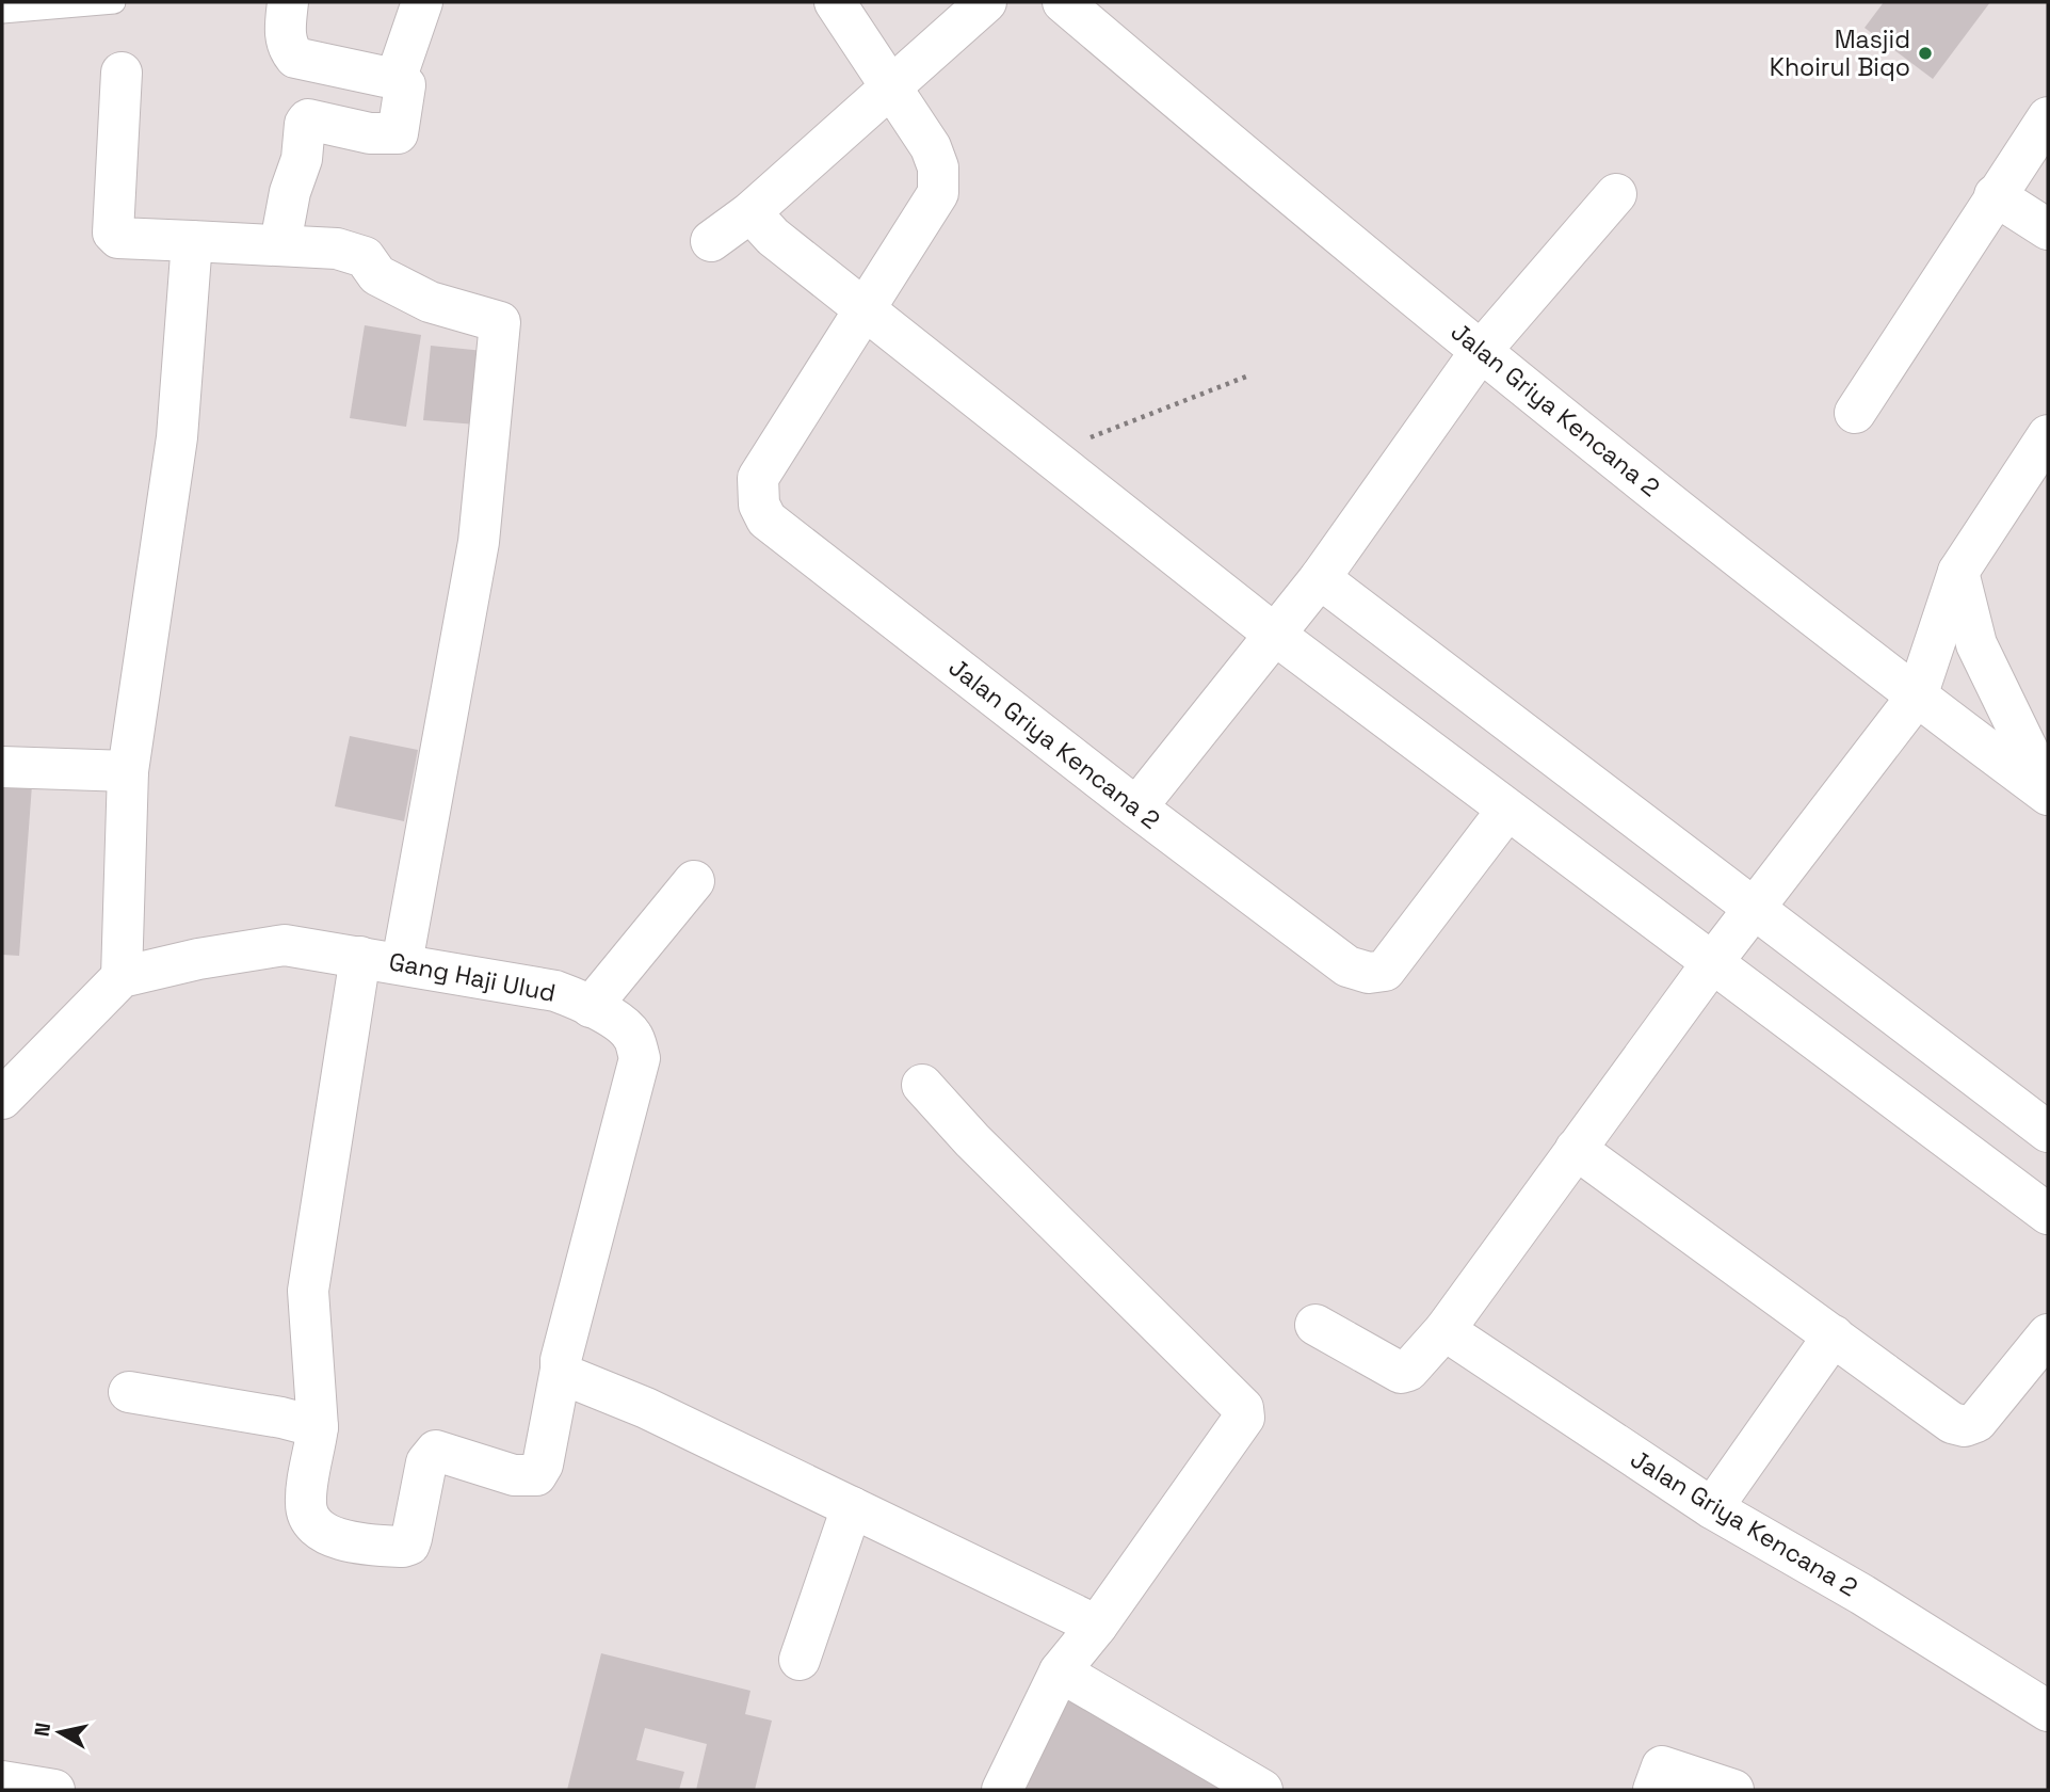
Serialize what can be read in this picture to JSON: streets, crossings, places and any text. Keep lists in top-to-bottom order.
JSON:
{
  "streets": {
    "street": ["Jalan Griya Kencana 2", "Gang Haji Ulud"]
  },
  "places": ["Masjid Khoirul Biqo"],
  "north": "left"
}
